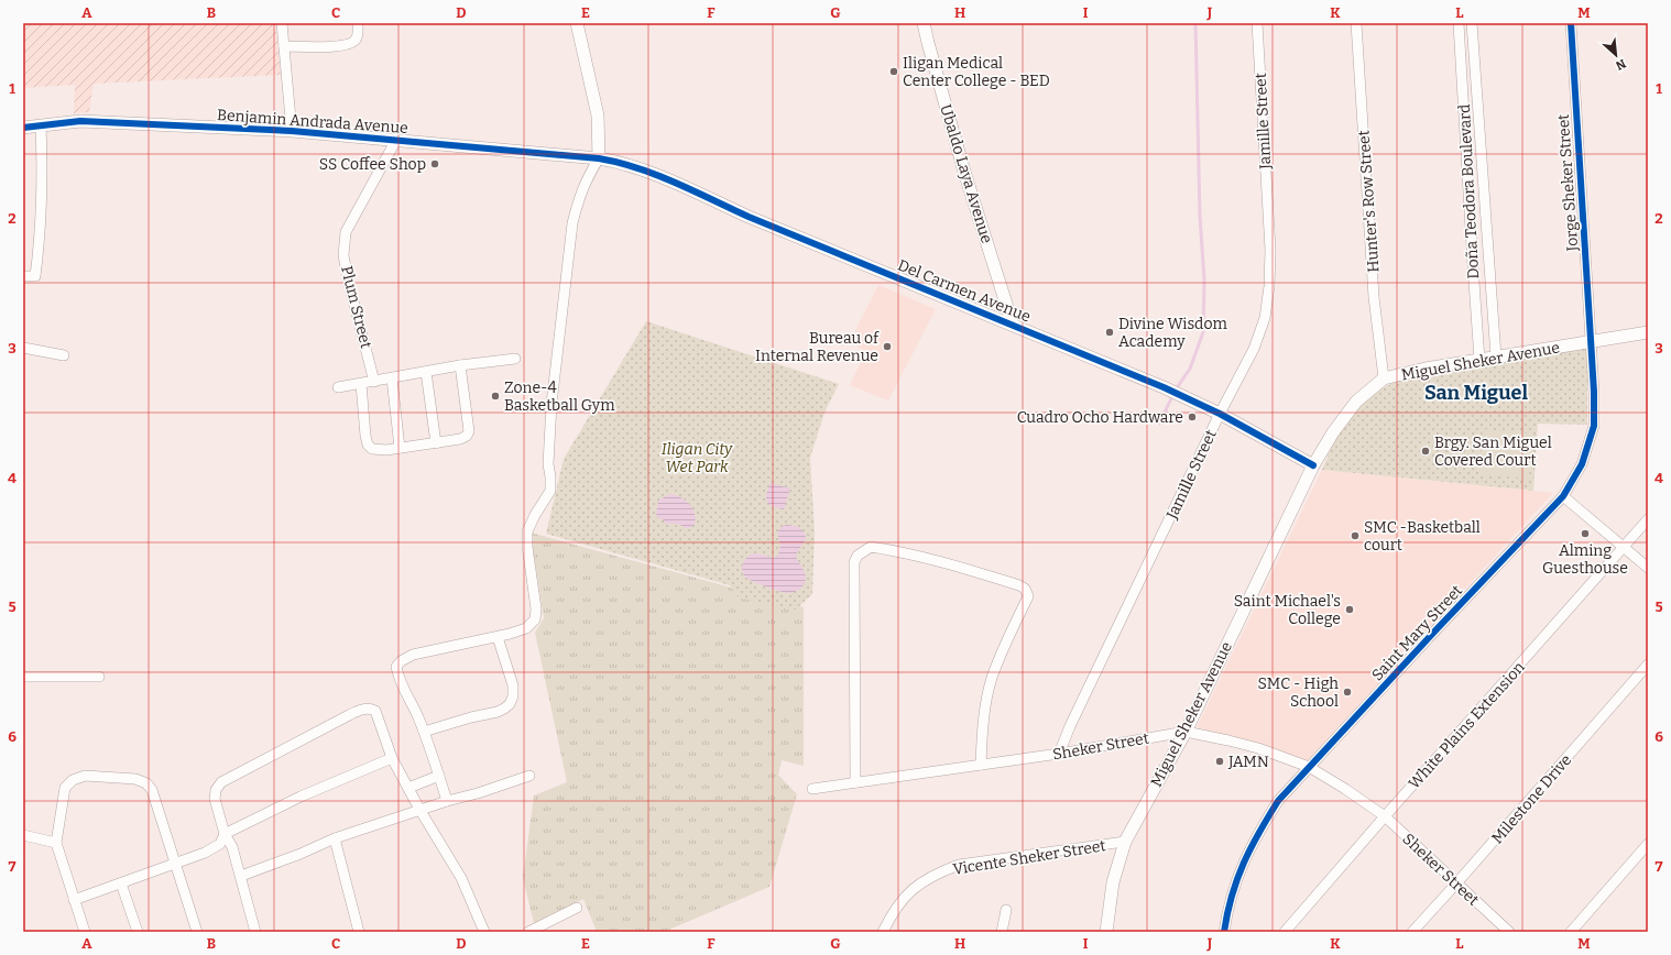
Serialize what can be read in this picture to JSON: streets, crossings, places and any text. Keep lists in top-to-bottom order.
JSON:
{
  "streets": {
    "street": [
      "Benjamin Andrada Avenue",
      "Jamille Street",
      "Ubaldo Laya Avenue",
      "Jorge Sheker Street",
      "Doña Teodora Boulevard",
      "Hunter's Row Street",
      "Del Carmen Avenue",
      "Plum Street",
      "Miguel Sheker Avenue",
      "Saint Mary Street",
      "White Plains Extension",
      "Sheker Street",
      "Milestone Drive",
      "Vicente Sheker Street"
    ]
  },
  "crossings": [
    ["Benjamin Andrada Avenue", "Del Carmen Avenue"],
    ["Benjamin Andrada Avenue", "Plum Street"],
    ["Jamille Street", "Del Carmen Avenue"],
    ["Jamille Street", "Sheker Street"],
    ["Ubaldo Laya Avenue", "Del Carmen Avenue"],
    ["Jorge Sheker Street", "Miguel Sheker Avenue"],
    ["Jorge Sheker Street", "Saint Mary Street"],
    ["Doña Teodora Boulevard", "Miguel Sheker Avenue"],
    ["Hunter's Row Street", "Miguel Sheker Avenue"],
    ["Del Carmen Avenue", "Miguel Sheker Avenue"],
    ["Miguel Sheker Avenue", "Saint Mary Street"],
    ["Miguel Sheker Avenue", "Sheker Street"],
    ["Miguel Sheker Avenue", "Vicente Sheker Street"],
    ["Saint Mary Street", "Sheker Street"],
    ["White Plains Extension", "Sheker Street"],
    ["Sheker Street", "Milestone Drive"]
  ],
  "districts": ["San Miguel"],
  "parks": ["Iligan City Wet Park"],
  "places": [
    "Iligan Medical Center College - BED",
    "SS Coffee Shop",
    "Divine Wisdom Academy",
    "Bureau of Internal Revenue",
    "Zone-4 Basketball Gym",
    "Cuadro Ocho Hardware",
    "Brgy. San Miguel Covered Court",
    "Alming Guesthouse",
    "SMC -Basketball court",
    "Saint Michael's College",
    "SMC - High School",
    "JAMN"
  ],
  "north": "bottom right",
  "grid": {
    "columns": [
      "A",
      "B",
      "C",
      "D",
      "E",
      "F",
      "G",
      "H",
      "I",
      "J",
      "K",
      "L",
      "M"
    ],
    "rows": [
      "1",
      "2",
      "3",
      "4",
      "5",
      "6",
      "7"
    ]
  }
}
